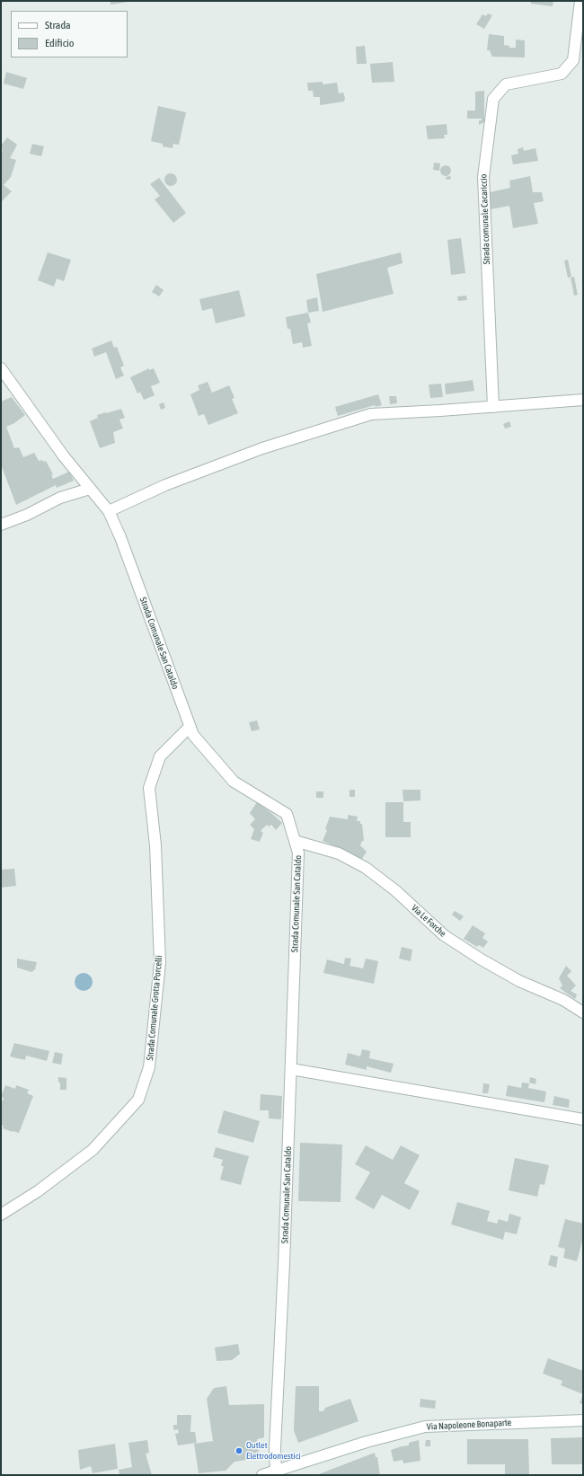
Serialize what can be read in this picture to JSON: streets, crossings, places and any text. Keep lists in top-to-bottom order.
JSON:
{
  "streets": {
    "street": [
      "Strada comunale Cacariccio",
      "Strada Comunale San Cataldo",
      "Via Le Forche",
      "Strada Comunale Grotta Porcelli",
      "Via Napoleone Bonaparte"
    ]
  },
  "crossings": [
    ["Strada Comunale San Cataldo", "Via Le Forche"],
    ["Strada Comunale San Cataldo", "Strada Comunale Grotta Porcelli"],
    ["Strada Comunale San Cataldo", "Via Napoleone Bonaparte"]
  ],
  "places": ["Outlet Elettrodomestici"],
  "legend": ["Strada", "Edificio"]
}
